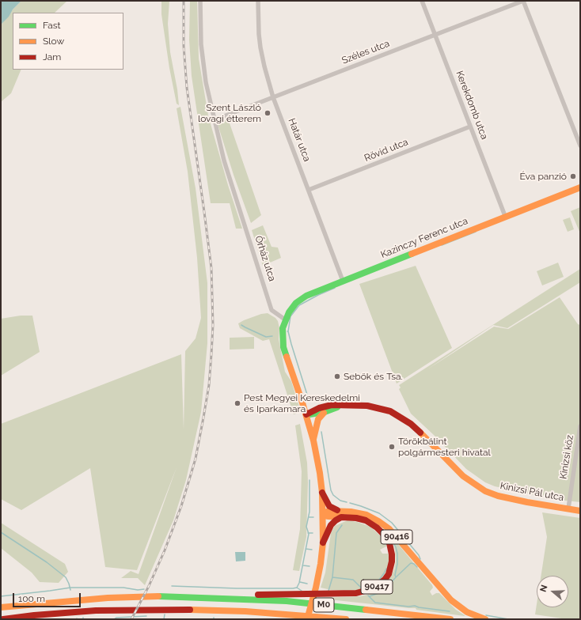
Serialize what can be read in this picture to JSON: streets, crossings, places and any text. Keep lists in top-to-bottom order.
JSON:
{
  "streets": {
    "main road": [
      "Kazinczy Ferenc utca",
      "Kinizsi Pál utca",
      "90416",
      "90417",
      "M0"
    ],
    "street": [
      "Széles utca",
      "Kerekdomb utca",
      "Határ utca",
      "Rövid utca",
      "Őrház utca",
      "Kinizsi köz"
    ]
  },
  "crossings": [
    ["Széles utca", "Kerekdomb utca"],
    ["Széles utca", "Határ utca"],
    ["Széles utca", "Őrház utca"],
    ["Kerekdomb utca", "Rövid utca"],
    ["Kerekdomb utca", "Kazinczy Ferenc utca"],
    ["Határ utca", "Rövid utca"],
    ["Határ utca", "Kazinczy Ferenc utca"],
    ["Kazinczy Ferenc utca", "Őrház utca"],
    ["Kinizsi köz", "Kinizsi Pál utca"],
    ["90416", "90417"],
    ["90417", "M0"]
  ],
  "places": [
    "Szent László lovagi étterem",
    "Éva panzió",
    "Sebők és Tsa.",
    "Pest Megyei Kereskedelmi és Iparkamara",
    "Törökbálint polgármesteri hivatal"
  ],
  "legend": ["Fast", "Slow", "Jam"],
  "scale_bar": "100 m",
  "north": "left"
}
